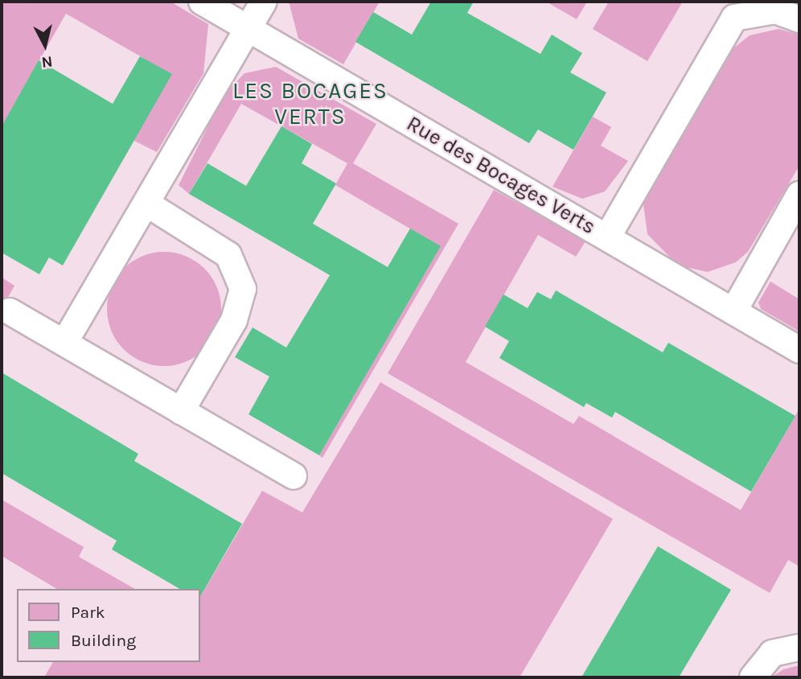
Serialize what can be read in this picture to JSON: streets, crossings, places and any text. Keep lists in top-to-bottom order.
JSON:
{
  "streets": {
    "lane": ["Rue des Bocages Verts"]
  },
  "districts": ["LES BOCAGES VERTS"],
  "legend": ["Park", "Building"],
  "north": "bottom"
}
